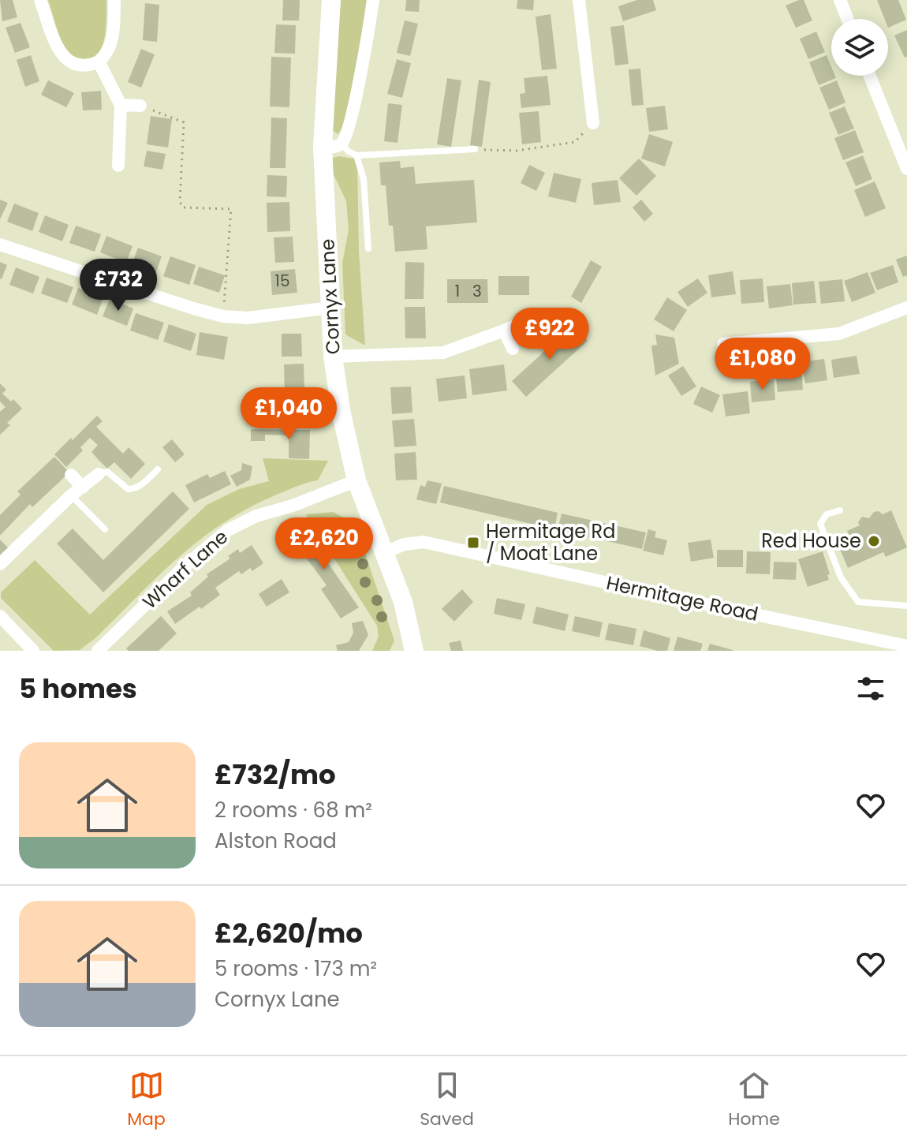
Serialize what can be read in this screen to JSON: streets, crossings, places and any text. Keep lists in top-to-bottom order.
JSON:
{
  "streets": {
    "street": ["Cornyx Lane", "Wharf Lane", "Hermitage Road"]
  },
  "crossings": [
    ["Cornyx Lane", "Wharf Lane"],
    ["Cornyx Lane", "Hermitage Road"]
  ],
  "places": {
    "other": ["Red House"],
    "transit": ["Hermitage Rd / Moat Lane"]
  },
  "house_numbers": ["15", "1", "3"],
  "page": {
    "price": [
      "£732",
      "£922",
      "£1,080",
      "£1,040",
      "£2,620"
    ],
    "heading": "5 homes",
    "list": [
      {
        "name": "£732/mo",
        "note": "2 rooms · 68 m² · Alston Road"
      },
      {
        "name": "£2,620/mo",
        "note": "5 rooms · 173 m² · Cornyx Lane"
      }
    ],
    "tabs": ["Map", "Saved", "Home"]
  }
}
